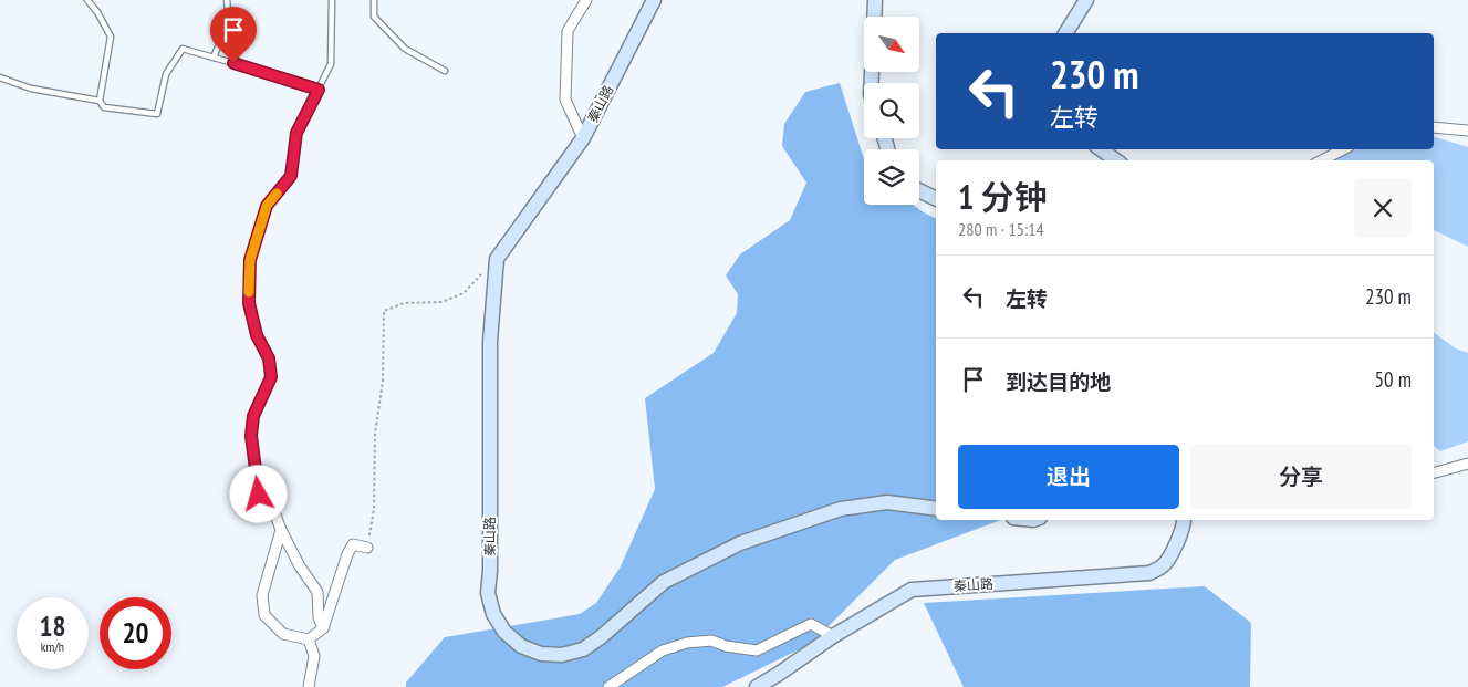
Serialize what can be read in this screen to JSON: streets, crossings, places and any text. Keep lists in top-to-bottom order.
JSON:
{
  "streets": {
    "main road": ["秦山路"]
  },
  "north": "bottom right",
  "page": {
    "turn": ["230 m", "左转"],
    "heading": ["1 分钟", "280 m · 15:14"],
    "list": [
      {
        "name": "左转",
        "value": "230 m"
      },
      {
        "name": "到达目的地",
        "value": "50 m"
      }
    ],
    "buttons": ["退出", "分享"],
    "speed": "18 km/h",
    "limit": "20"
  }
}
